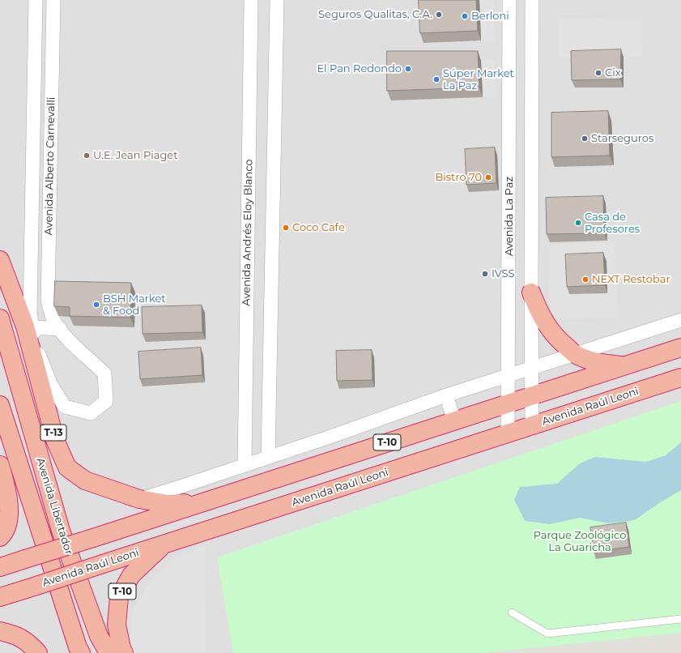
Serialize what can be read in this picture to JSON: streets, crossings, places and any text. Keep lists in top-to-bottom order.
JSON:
{
  "streets": {
    "highway": [
      "Avenida Raúl Leoni",
      "T-13",
      "T-10",
      "Avenida Libertador"
    ],
    "street": ["Avenida Alberto Carnevalli", "Avenida La Paz", "Avenida Andrés Eloy Blanco"]
  },
  "crossings": [
    ["Avenida La Paz", "Avenida Raúl Leoni"],
    ["Avenida La Paz", "T-10"],
    ["Avenida Raúl Leoni", "T-10"],
    ["T-13", "T-10"]
  ],
  "parks": ["Parque Zoológico La Guaricha"],
  "places": [
    "Seguros Qualitas, C.A.",
    "Berloni",
    "El Pan Redondo",
    "Cix",
    "Súper Market La Paz",
    "Starseguros",
    "U.E. Jean Piaget",
    "Bistro 70",
    "Casa de Profesores",
    "Coco Cafe",
    "IVSS",
    "NEXT Restobar",
    "BSH Market & Food"
  ]
}
